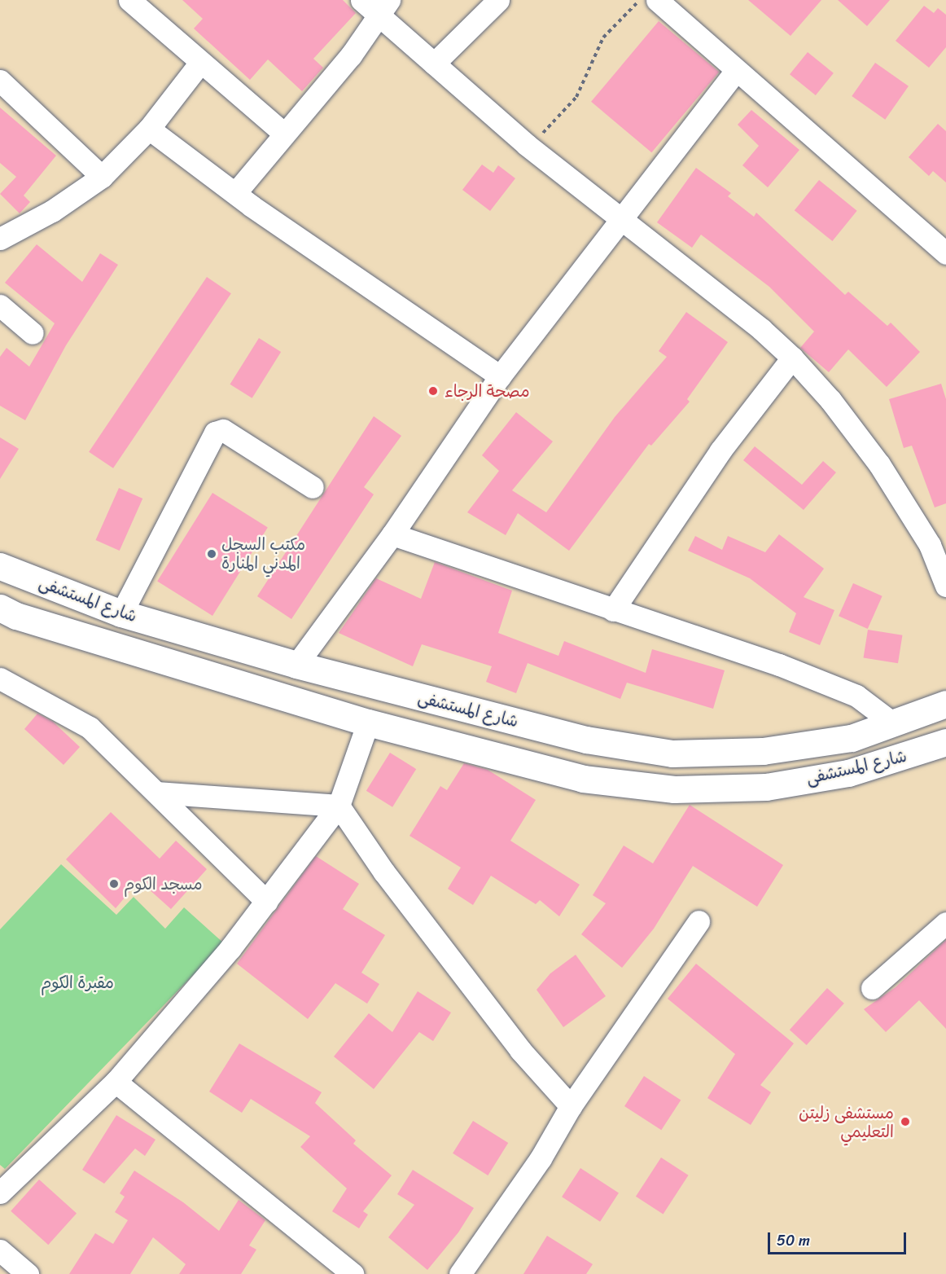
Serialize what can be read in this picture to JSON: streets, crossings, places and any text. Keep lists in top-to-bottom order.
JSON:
{
  "streets": {
    "main road": ["شارع المستشفى"]
  },
  "parks": ["مقبرة الكوم"],
  "places": [
    "مصحة الرجاء",
    "مكتب السجل المدني المنارة",
    "مسجد الكوم",
    "مستشفى زليتن التعليمي"
  ],
  "scale_bar": "50 m"
}
